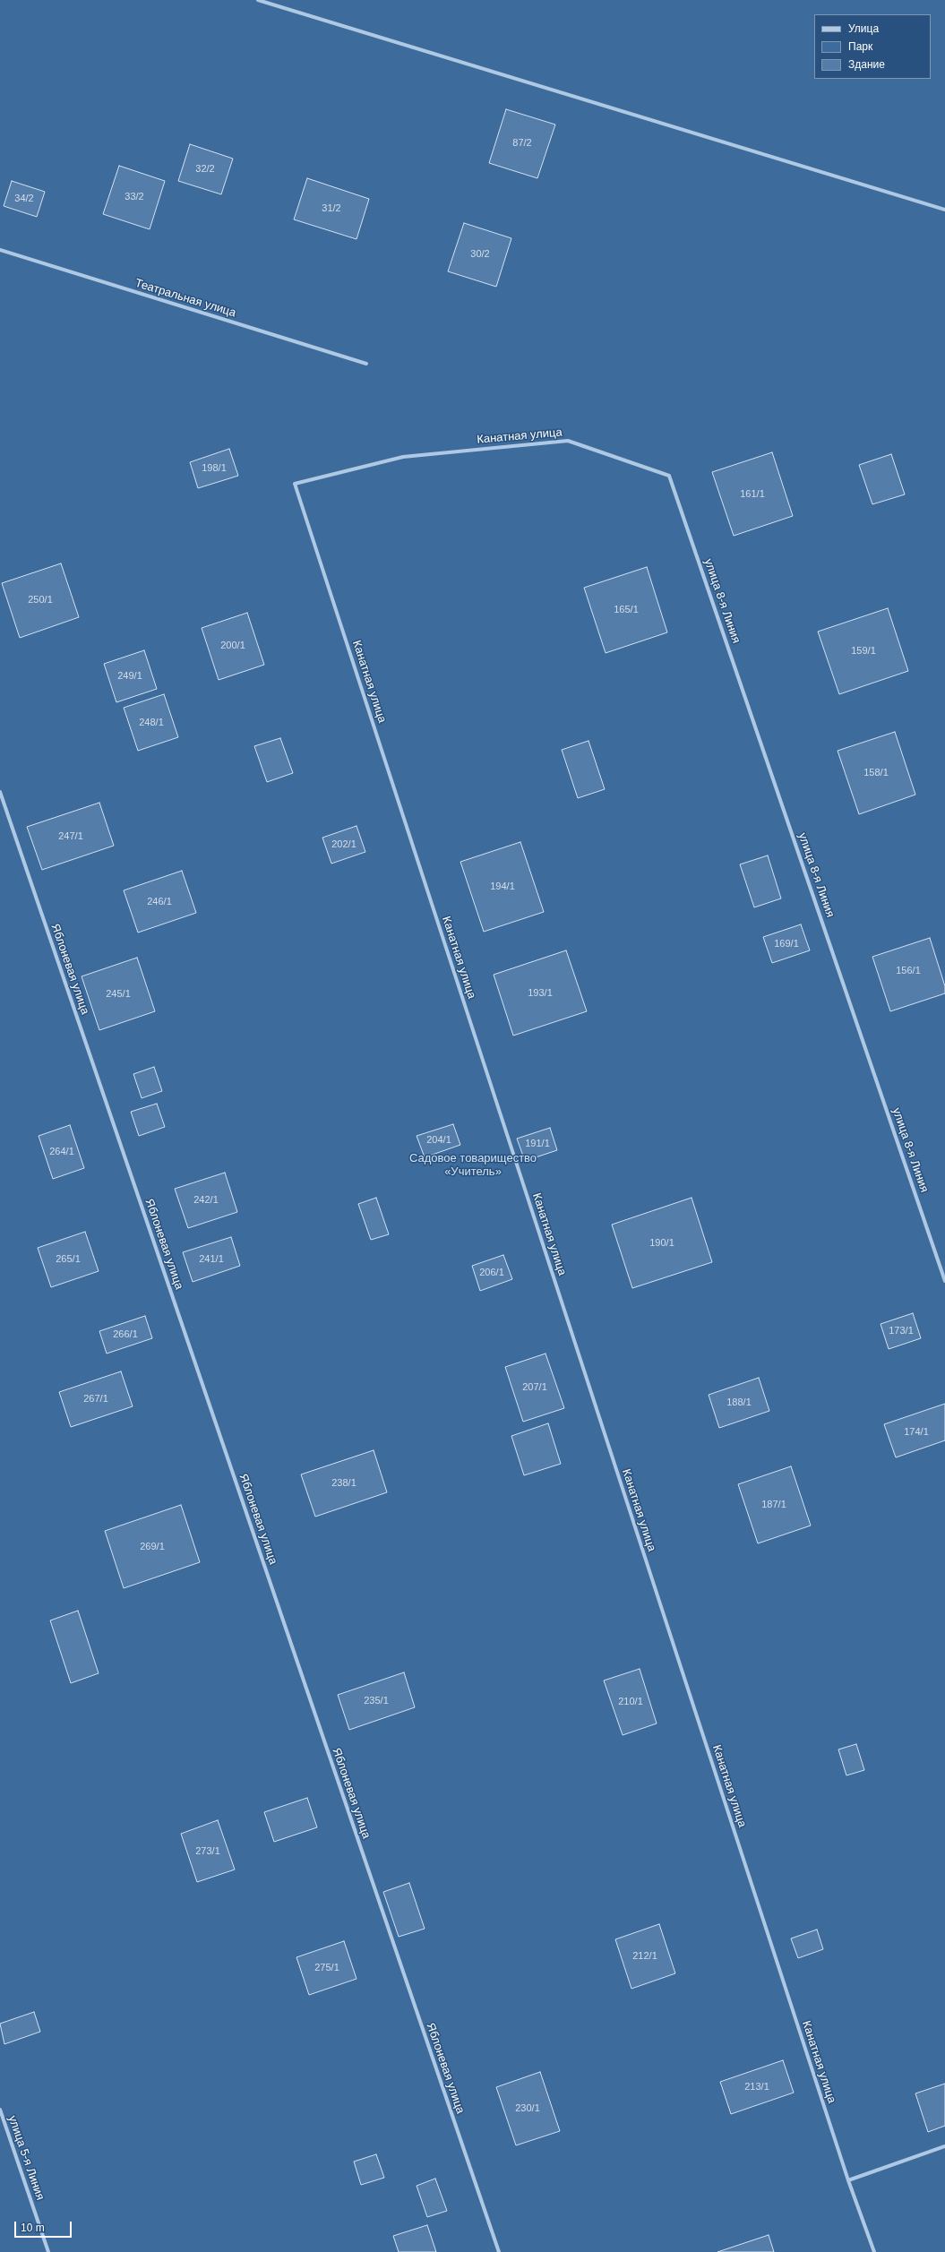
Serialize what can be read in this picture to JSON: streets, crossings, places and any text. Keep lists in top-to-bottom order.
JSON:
{
  "streets": {
    "street": [
      "Театральная улица",
      "Канатная улица",
      "улица 8-я Линия",
      "Яблоневая улица",
      "улица 5-я Линия"
    ]
  },
  "crossings": [
    ["Канатная улица", "улица 8-я Линия"]
  ],
  "parks": ["Садовое товарищество «Учитель»"],
  "house_numbers": [
    "87/2",
    "32/2",
    "33/2",
    "34/2",
    "31/2",
    "30/2",
    "198/1",
    "161/1",
    "250/1",
    "165/1",
    "200/1",
    "159/1",
    "249/1",
    "248/1",
    "158/1",
    "247/1",
    "202/1",
    "194/1",
    "246/1",
    "169/1",
    "156/1",
    "193/1",
    "245/1",
    "204/1",
    "191/1",
    "264/1",
    "242/1",
    "190/1",
    "265/1",
    "241/1",
    "206/1",
    "173/1",
    "266/1",
    "207/1",
    "267/1",
    "188/1",
    "174/1",
    "238/1",
    "187/1",
    "269/1",
    "235/1",
    "210/1",
    "273/1",
    "212/1",
    "275/1",
    "213/1",
    "230/1"
  ],
  "legend": ["Улица", "Парк", "Здание"],
  "scale_bar": "10 m"
}
